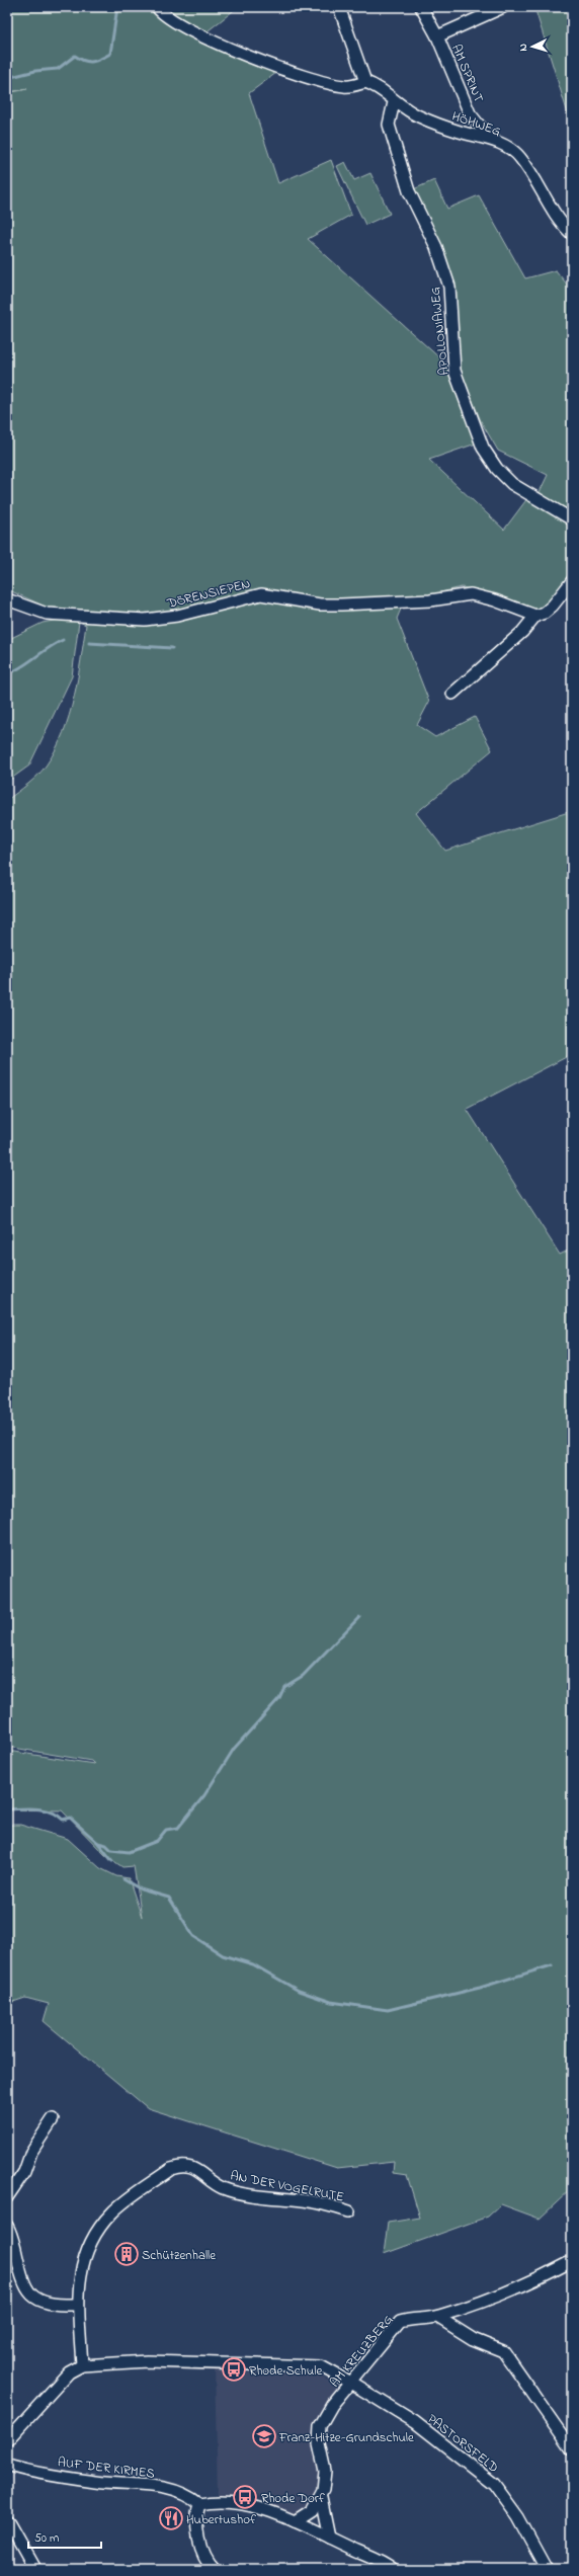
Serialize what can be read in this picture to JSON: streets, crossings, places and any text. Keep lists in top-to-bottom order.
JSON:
{
  "streets": {
    "street": [
      "AM SPRINT",
      "HÖHWEG",
      "APOLLONIAWEG",
      "DÖRENSIEPEN",
      "AN DER VOGELRUTE",
      "AM KREUZBERG",
      "PASTORSFELD",
      "AUF DER KIRMES"
    ]
  },
  "crossings": [
    ["AM SPRINT", "HÖHWEG"],
    ["HÖHWEG", "APOLLONIAWEG"],
    ["AN DER VOGELRUTE", "PASTORSFELD"],
    ["AM KREUZBERG", "PASTORSFELD"]
  ],
  "places": {
    "building": ["Schützenhalle"],
    "bus stop": ["Rhode Schule", "Rhode Dorf"],
    "school or university": ["Franz-Hitze-Grundschule"],
    "restaurant": ["Hubertushof"]
  },
  "scale_bar": "50 m",
  "north": "left"
}
